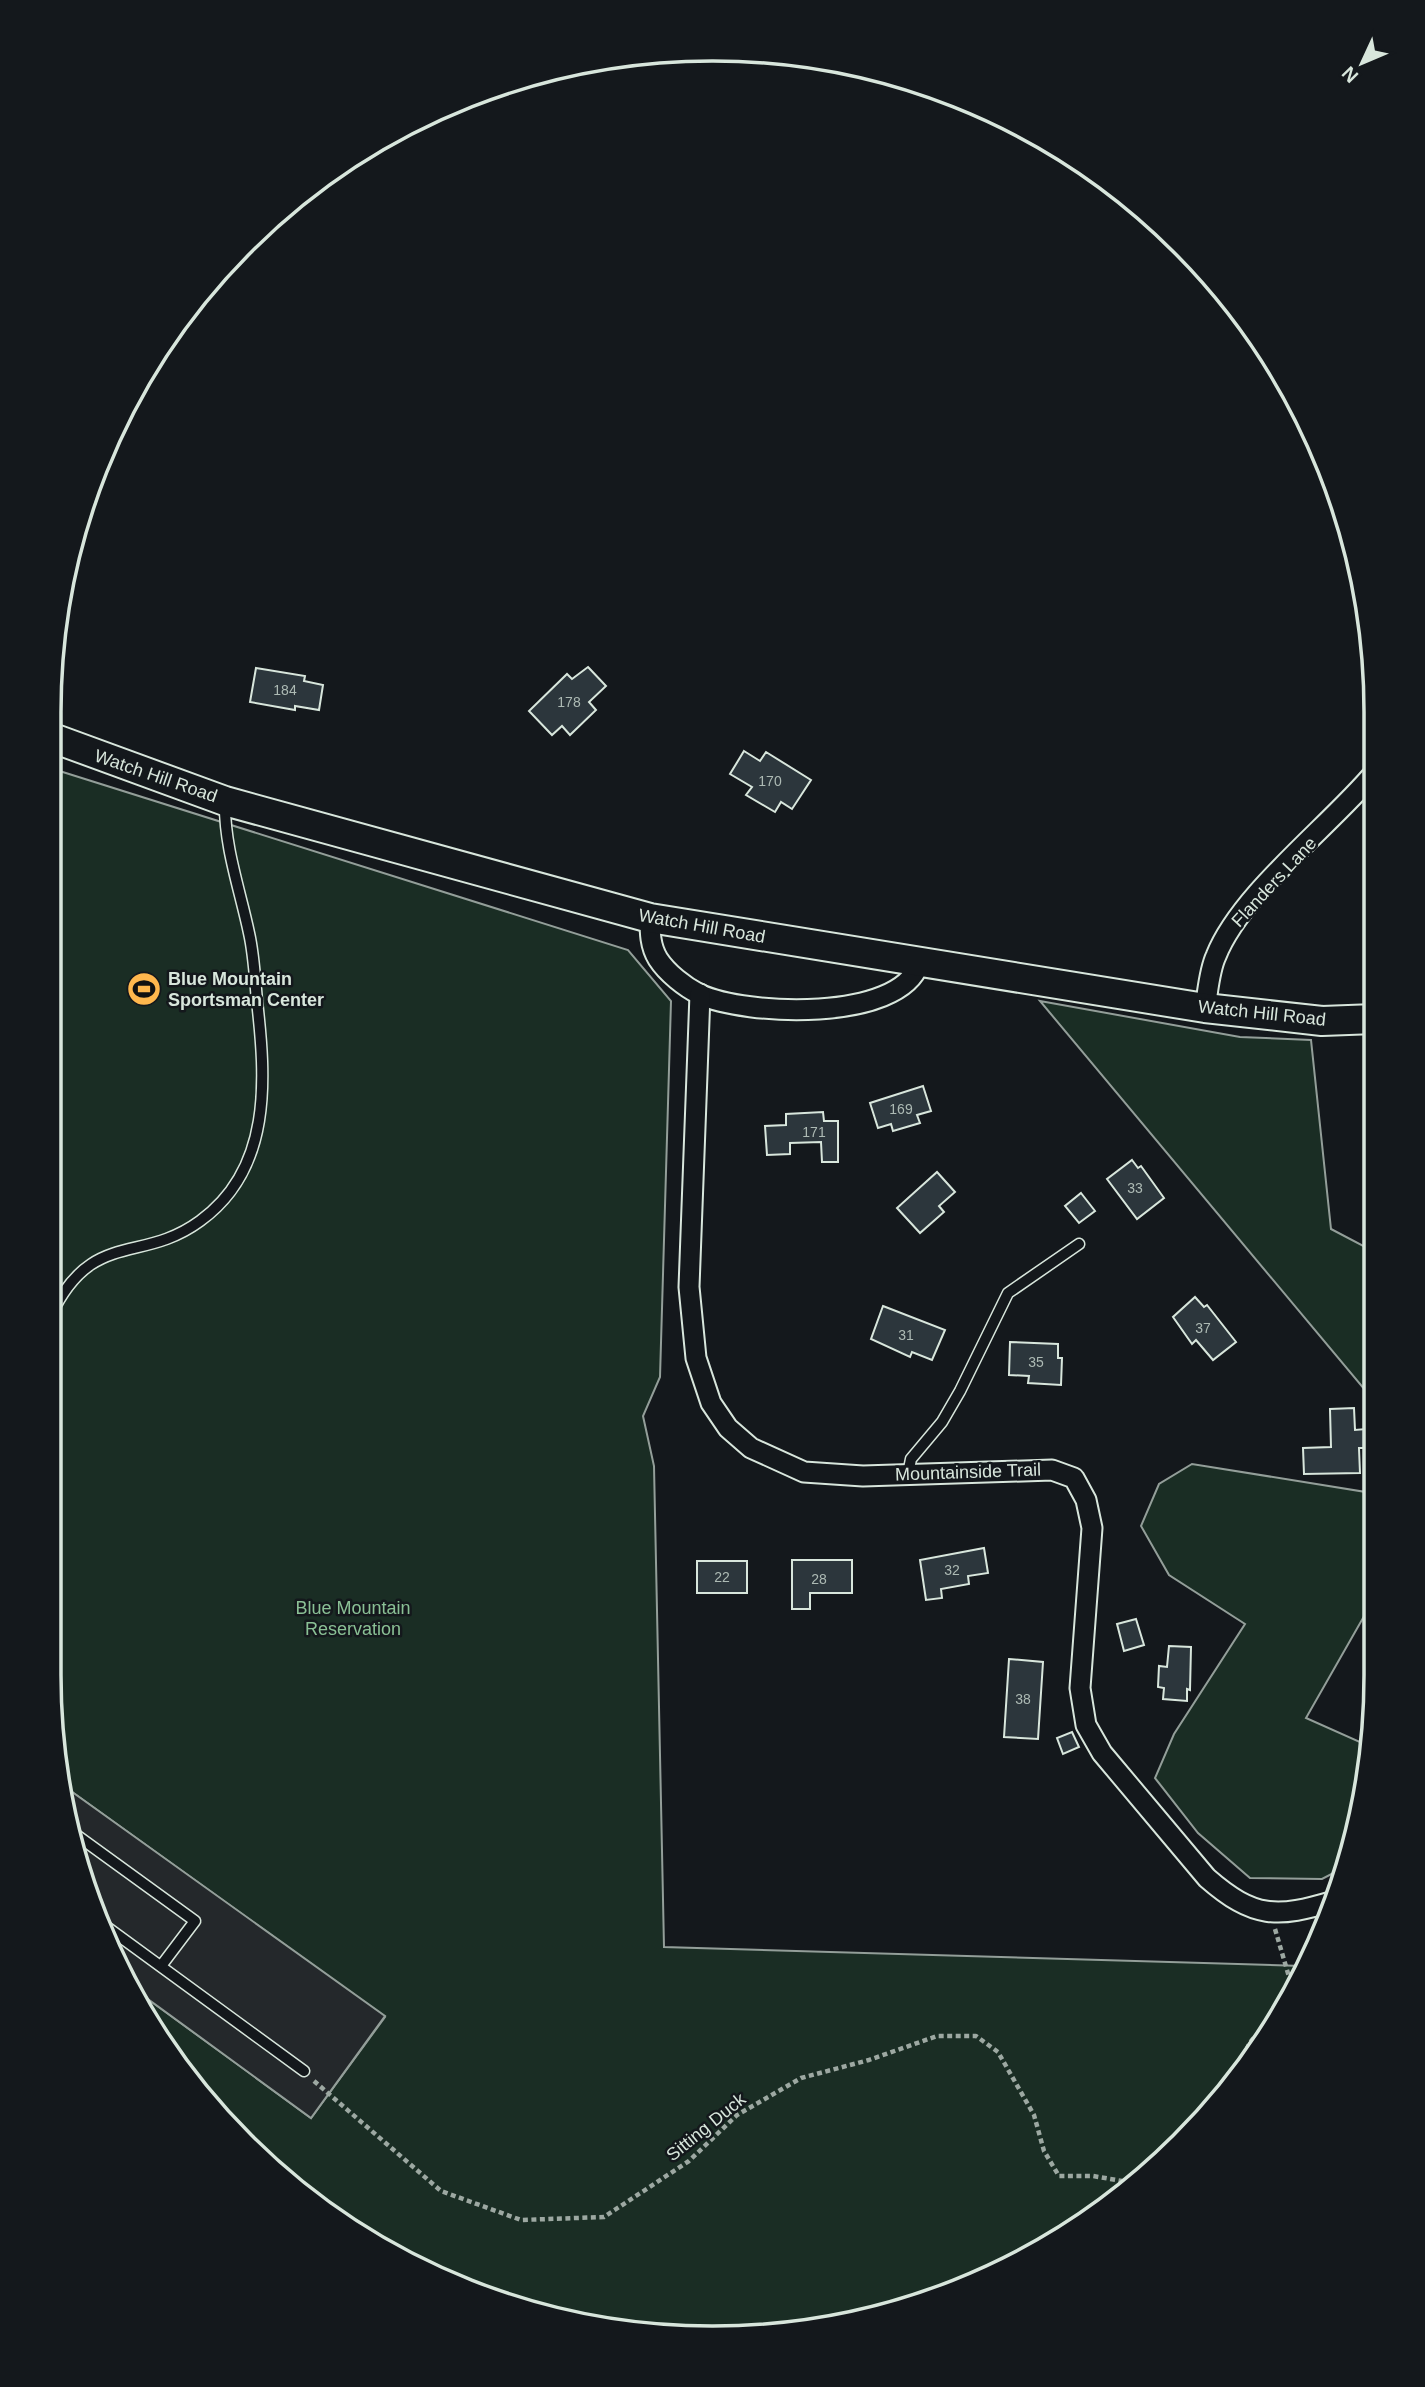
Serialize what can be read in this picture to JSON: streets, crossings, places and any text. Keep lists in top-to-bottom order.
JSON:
{
  "streets": {
    "street": ["Watch Hill Road", "Flanders Lane", "Mountainside Trail"],
    "path": ["Sitting Duck"]
  },
  "crossings": [
    ["Watch Hill Road", "Flanders Lane"]
  ],
  "parks": ["Blue Mountain Reservation"],
  "places": {
    "sports": ["Blue Mountain Sportsman Center"]
  },
  "house_numbers": [
    "184",
    "178",
    "170",
    "169",
    "171",
    "33",
    "37",
    "31",
    "35",
    "32",
    "22",
    "28",
    "38"
  ],
  "north": "bottom left"
}
